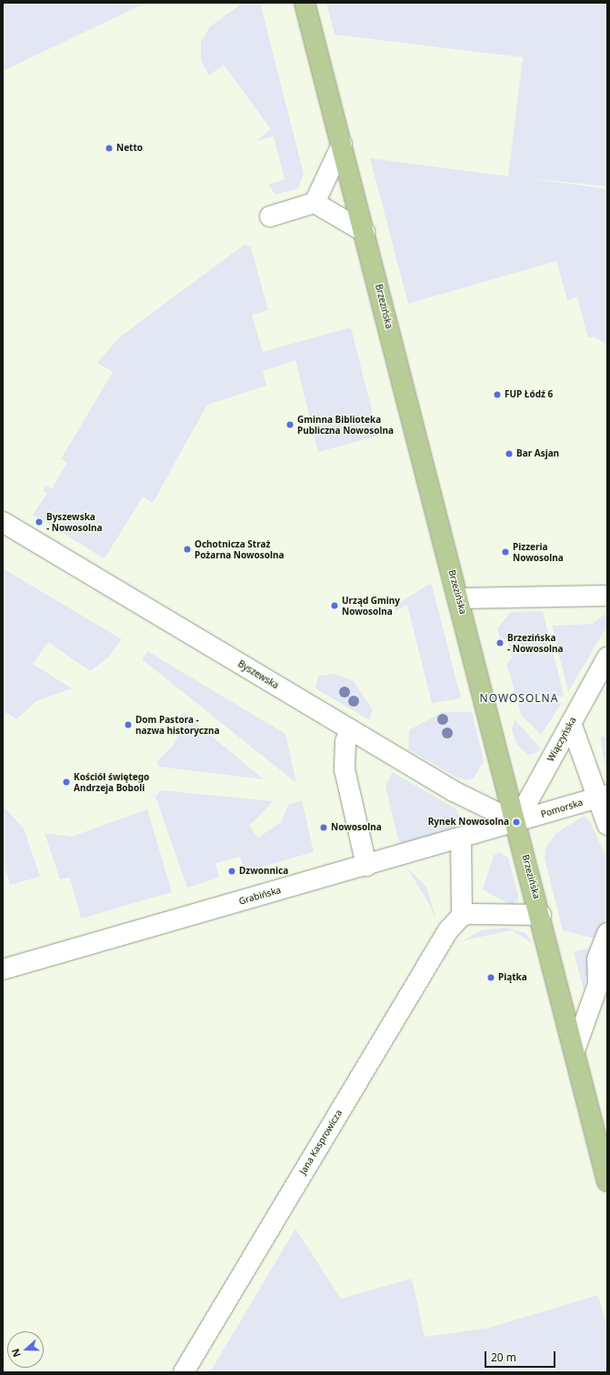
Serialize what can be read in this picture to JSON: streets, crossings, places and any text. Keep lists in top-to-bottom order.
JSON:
{
  "streets": {
    "main road": ["Brzezińska"],
    "street": [
      "Byszewska",
      "Wiączyńska",
      "Pomorska",
      "Grabińska",
      "Jana Kasprowicza"
    ]
  },
  "crossings": [
    ["Brzezińska", "Byszewska"],
    ["Brzezińska", "Wiączyńska"],
    ["Brzezińska", "Pomorska"],
    ["Brzezińska", "Grabińska"],
    ["Byszewska", "Wiączyńska"],
    ["Byszewska", "Pomorska"],
    ["Byszewska", "Grabińska"],
    ["Wiączyńska", "Pomorska"],
    ["Wiączyńska", "Grabińska"],
    ["Pomorska", "Grabińska"]
  ],
  "districts": ["NOWOSOLNA"],
  "places": [
    "Netto",
    "FUP Łódź 6",
    "Gminna Biblioteka Publiczna Nowosolna",
    "Bar Asjan",
    "Byszewska - Nowosolna",
    "Ochotnicza Straż Pożarna Nowosolna",
    "Pizzeria Nowosolna",
    "Urząd Gminy Nowosolna",
    "Brzezińska - Nowosolna",
    "Dom Pastora - nazwa historyczna",
    "Kościół świętego Andrzeja Boboli",
    "Rynek Nowosolna",
    "Nowosolna",
    "Dzwonnica",
    "Piątka"
  ],
  "scale_bar": "20 m",
  "north": "left"
}
